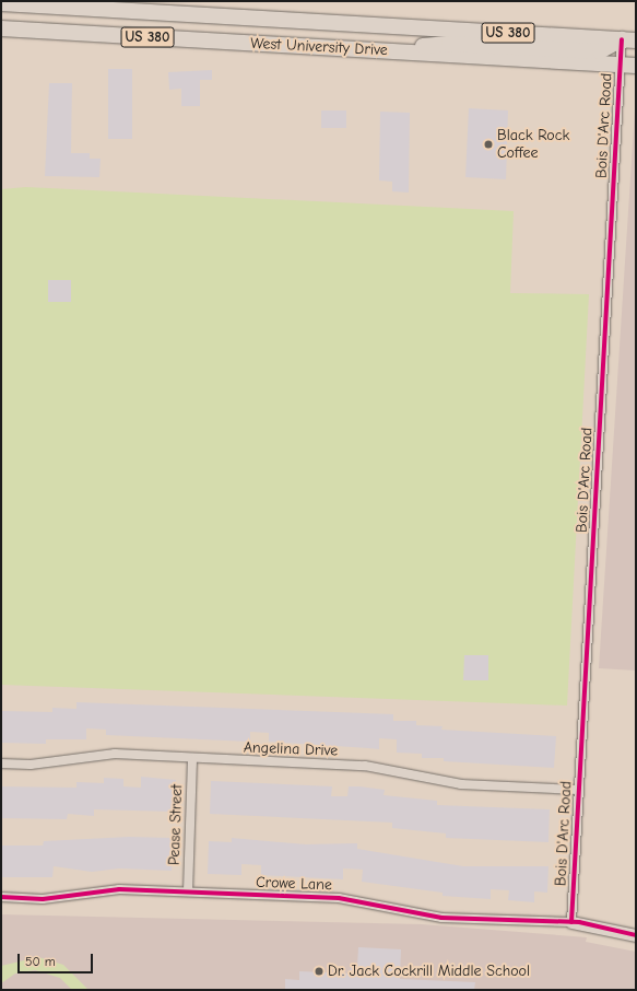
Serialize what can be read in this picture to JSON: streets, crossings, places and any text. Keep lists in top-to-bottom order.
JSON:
{
  "streets": {
    "highway": ["US 380", "West University Drive"],
    "street": [
      "Bois D'Arc Road",
      "Angelina Drive",
      "Pease Street",
      "Crowe Lane"
    ]
  },
  "crossings": [
    ["West University Drive", "Bois D'Arc Road"],
    ["Bois D'Arc Road", "Angelina Drive"],
    ["Bois D'Arc Road", "Crowe Lane"],
    ["Angelina Drive", "Pease Street"],
    ["Pease Street", "Crowe Lane"]
  ],
  "places": ["Black Rock Coffee", "Dr. Jack Cockrill Middle School"],
  "scale_bar": "50 m"
}
